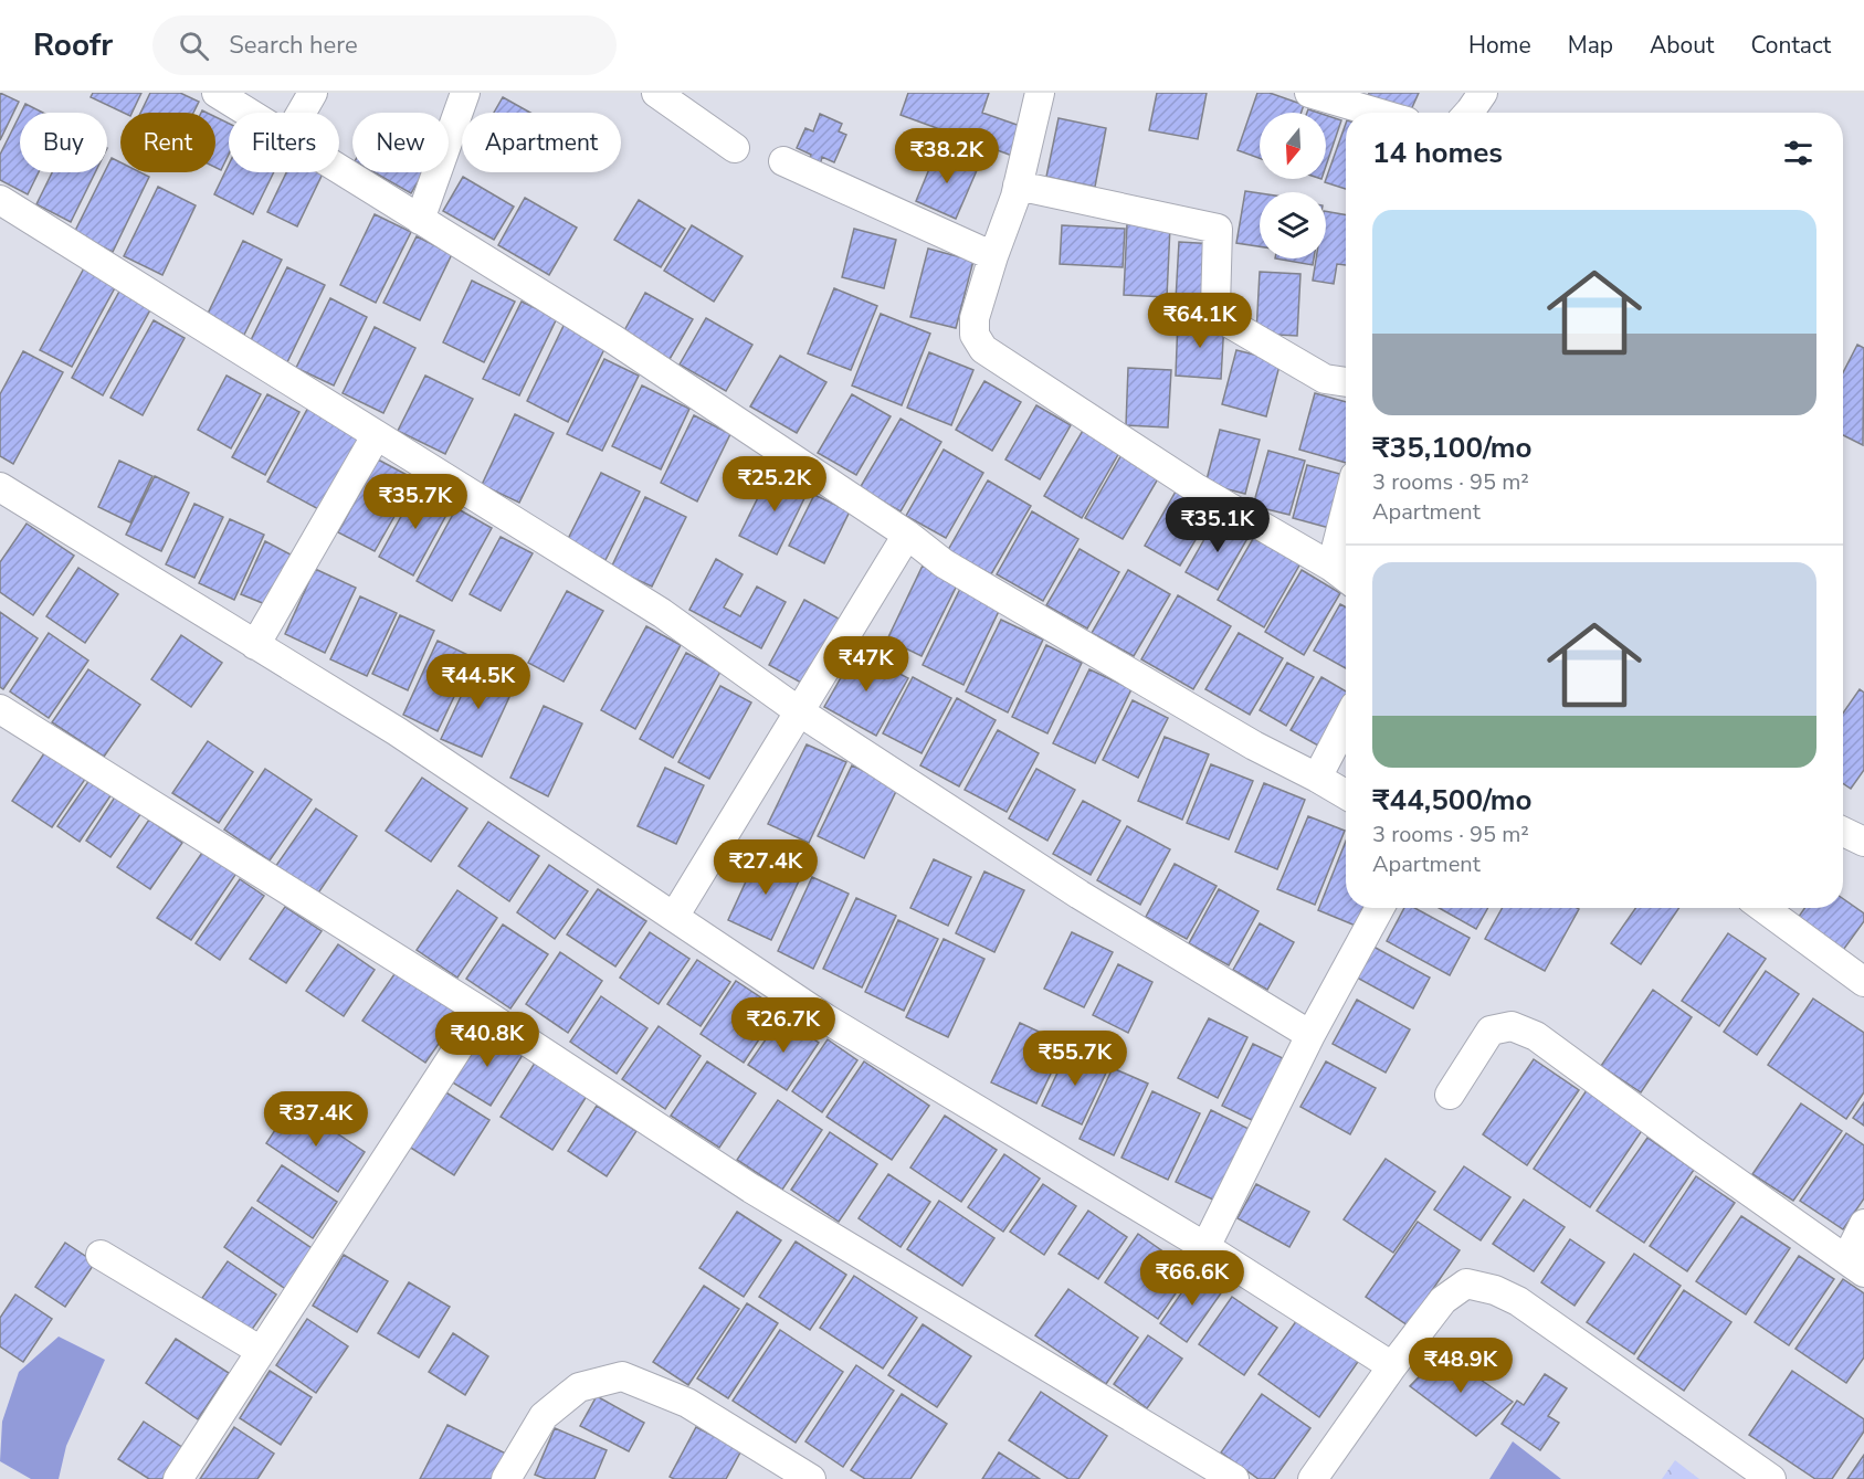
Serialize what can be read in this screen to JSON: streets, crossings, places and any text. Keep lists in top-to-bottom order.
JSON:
{
  "north": "bottom",
  "page": {
    "header": "Roofr",
    "search": "Search here",
    "nav": [
      "Home",
      "Map",
      "About",
      "Contact"
    ],
    "chip": [
      "Buy",
      "Rent",
      "Filters",
      "New",
      "Apartment"
    ],
    "heading": "14 homes",
    "price": [
      "₹38.2K",
      "₹64.1K",
      "₹25.2K",
      "₹35.7K",
      "₹35.1K",
      "₹47K",
      "₹44.5K",
      "₹27.4K",
      "₹26.7K",
      "₹40.8K",
      "₹55.7K",
      "₹37.4K",
      "₹66.6K",
      "₹48.9K"
    ],
    "list": [
      {
        "name": "₹35,100/mo",
        "note": "3 rooms · 95 m² · Apartment"
      },
      {
        "name": "₹44,500/mo",
        "note": "3 rooms · 95 m² · Apartment"
      }
    ]
  }
}
